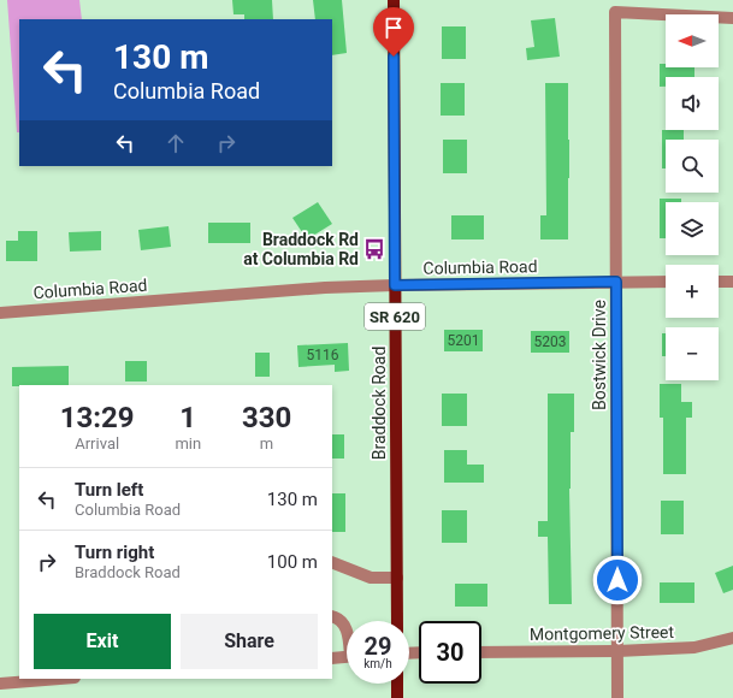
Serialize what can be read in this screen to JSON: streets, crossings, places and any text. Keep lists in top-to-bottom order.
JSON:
{
  "streets": {
    "main road": ["SR 620", "Braddock Road"],
    "street": ["Columbia Road", "Bostwick Drive", "Montgomery Street"]
  },
  "crossings": [
    ["Columbia Road", "Bostwick Drive"],
    ["Columbia Road", "Braddock Road"],
    ["Bostwick Drive", "Montgomery Street"]
  ],
  "places": {
    "bus stop": ["Braddock Rd at Columbia Rd"]
  },
  "house_numbers": ["5201", "5203", "5116"],
  "north": "left",
  "page": {
    "map_buttons": ["+", "−"],
    "turn": ["130 m", "Columbia Road"],
    "eta": [
      "13:29",
      "Arrival",
      "1",
      "min",
      "330",
      "m"
    ],
    "list": [
      {
        "name": "Turn left",
        "note": "Columbia Road",
        "value": "130 m"
      },
      {
        "name": "Turn right",
        "note": "Braddock Road",
        "value": "100 m"
      }
    ],
    "buttons": ["Exit", "Share"],
    "speed": "29 km/h",
    "limit": "30"
  }
}
